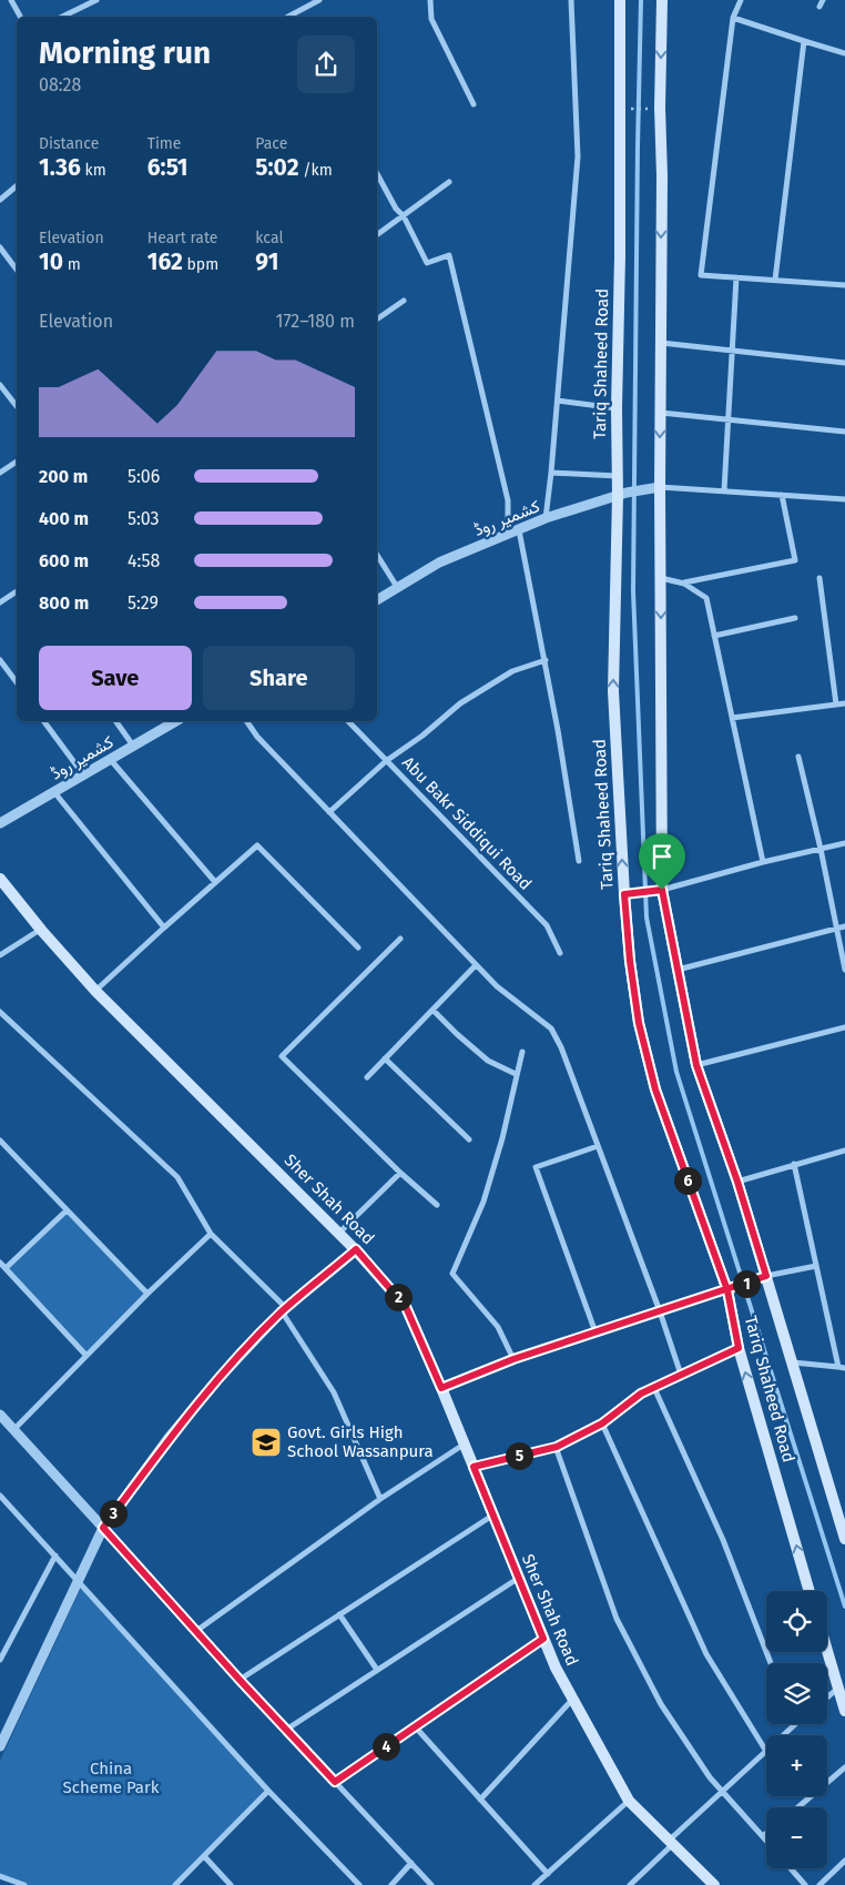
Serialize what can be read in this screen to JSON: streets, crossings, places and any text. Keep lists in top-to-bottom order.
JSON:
{
  "streets": {
    "main road": ["Tariq Shaheed Road", "Sher Shah Road"],
    "street": ["کشمیر روڈ", "Abu Bakr Siddiqui Road"]
  },
  "crossings": [
    ["Tariq Shaheed Road", "کشمیر روڈ"]
  ],
  "parks": ["China Scheme Park"],
  "places": {
    "school or university": ["Govt. Girls High School Wassanpura"]
  },
  "page": {
    "heading": ["Morning run", "08:28"],
    "stats": [
      ["Distance", "1.36 km"],
      ["Time", "6:51"],
      ["Pace", "5:02 /km"],
      ["Elevation", "10 m"],
      ["Heart rate", "162 bpm"],
      ["kcal", "91"]
    ],
    "chart": ["Elevation", "172–180 m"],
    "list": [
      {
        "name": "200 m",
        "note": "5:06"
      },
      {
        "name": "400 m",
        "note": "5:03"
      },
      {
        "name": "600 m",
        "note": "4:58"
      },
      {
        "name": "800 m",
        "note": "5:29"
      }
    ],
    "buttons": ["Save", "Share"],
    "pins": [
      "6",
      "1",
      "2",
      "5",
      "3",
      "4"
    ],
    "map_buttons": ["+", "−"]
  }
}
